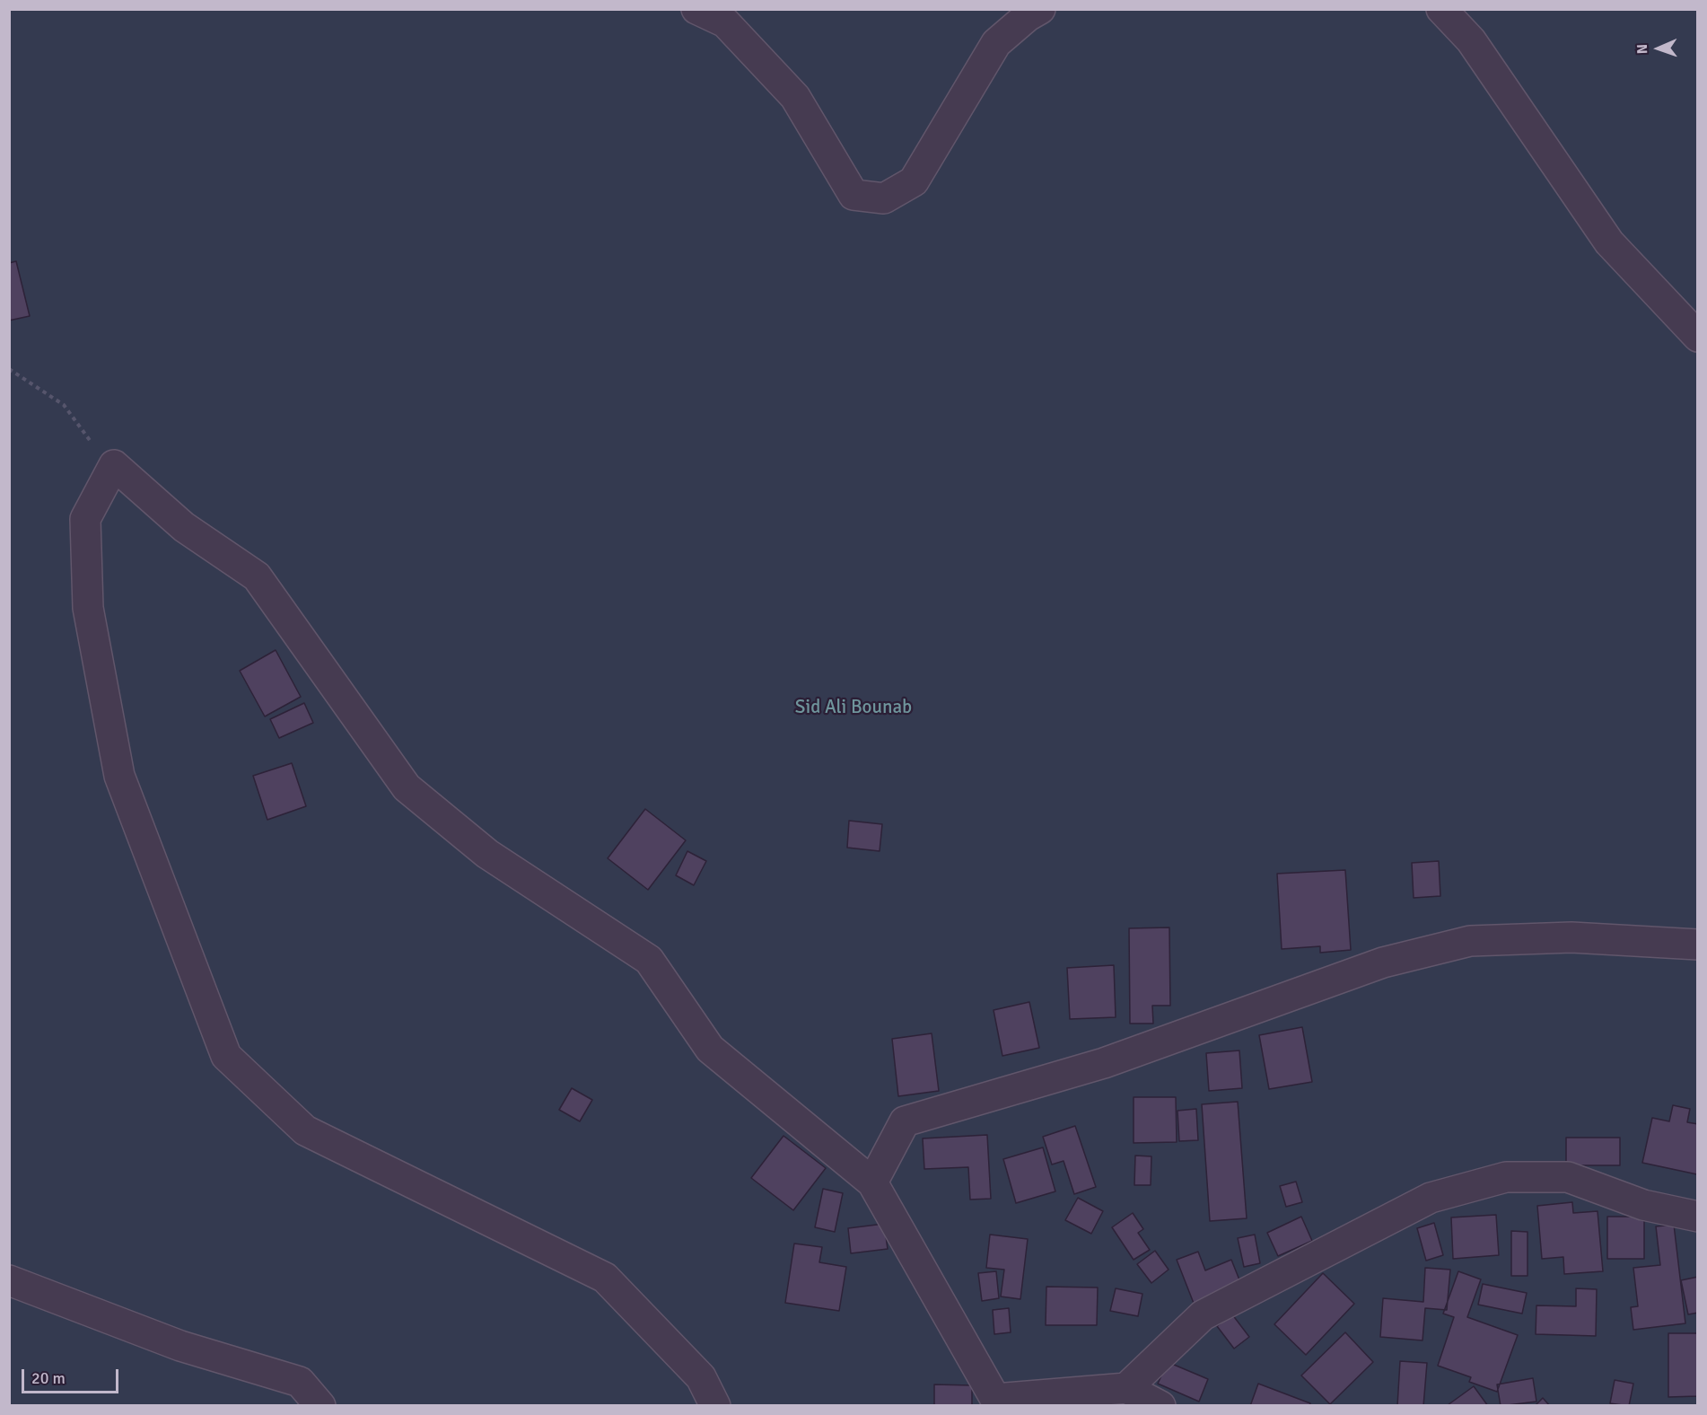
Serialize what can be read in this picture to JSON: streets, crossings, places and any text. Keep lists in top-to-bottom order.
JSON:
{
  "parks": ["Sid Ali Bounab"],
  "scale_bar": "20 m",
  "north": "left"
}
